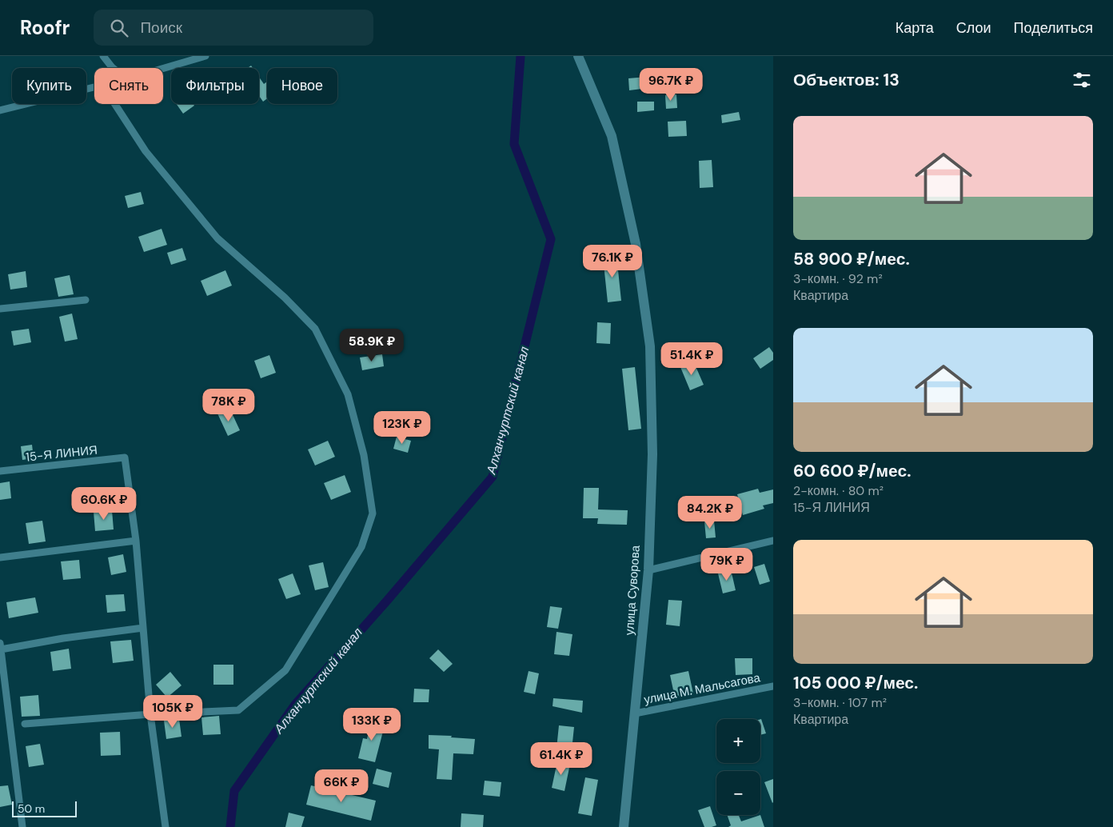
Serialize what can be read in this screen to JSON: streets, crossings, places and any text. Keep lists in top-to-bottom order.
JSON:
{
  "streets": {
    "main road": ["улица Суворова"],
    "street": ["15-Я ЛИНИЯ", "улица М. Мальсагова"]
  },
  "crossings": [
    ["улица Суворова", "улица М. Мальсагова"]
  ],
  "water": ["Алханчуртский канал"],
  "scale_bar": "50 m",
  "page": {
    "header": "Roofr",
    "search": "Поиск",
    "nav": ["Карта", "Слои", "Поделиться"],
    "heading": "Объектов: 13",
    "price": [
      "96.7K ₽",
      "76.1K ₽",
      "58.9K ₽",
      "51.4K ₽",
      "78K ₽",
      "123K ₽",
      "60.6K ₽",
      "84.2K ₽",
      "79K ₽",
      "105K ₽",
      "133K ₽",
      "61.4K ₽",
      "66K ₽"
    ],
    "chip": [
      "Купить",
      "Снять",
      "Фильтры",
      "Новое"
    ],
    "list": [
      {
        "name": "58 900 ₽/мес.",
        "note": "3-комн. · 92 m² · Квартира"
      },
      {
        "name": "60 600 ₽/мес.",
        "note": "2-комн. · 80 m² · 15-Я ЛИНИЯ"
      },
      {
        "name": "105 000 ₽/мес.",
        "note": "3-комн. · 107 m² · Квартира"
      }
    ],
    "map_buttons": ["+", "−"],
    "scale": "50 m"
  }
}
